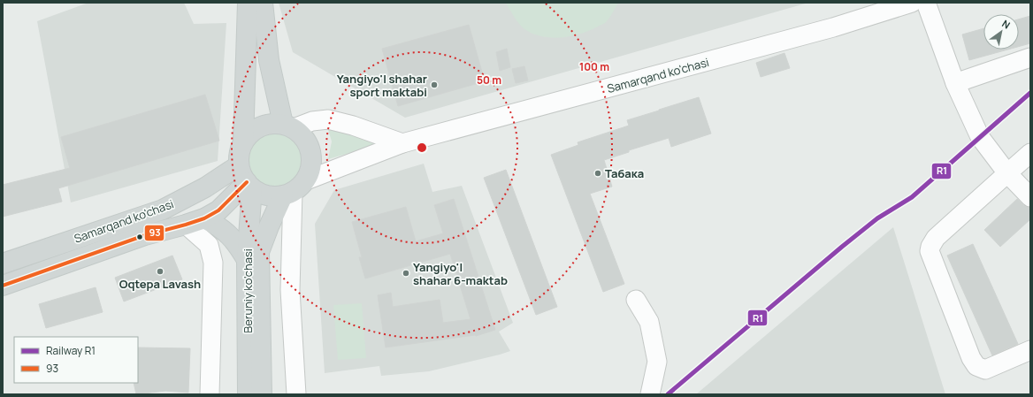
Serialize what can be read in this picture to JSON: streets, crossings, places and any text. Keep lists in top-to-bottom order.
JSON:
{
  "streets": {
    "main road": ["Samarqand ko'chasi", "Beruniy ko'chasi"]
  },
  "crossings": [
    ["Samarqand ko'chasi", "Beruniy ko'chasi"]
  ],
  "places": [
    "Yangiyo'l shahar sport maktabi",
    "Табака",
    "Oqtepa Lavash",
    "Yangiyo'l shahar 6-maktab"
  ],
  "lines": ["rail line R1", "transit line 93"],
  "legend": ["Railway R1", "93"],
  "north": "top right",
  "rings": ["100 m", "50 m"]
}
